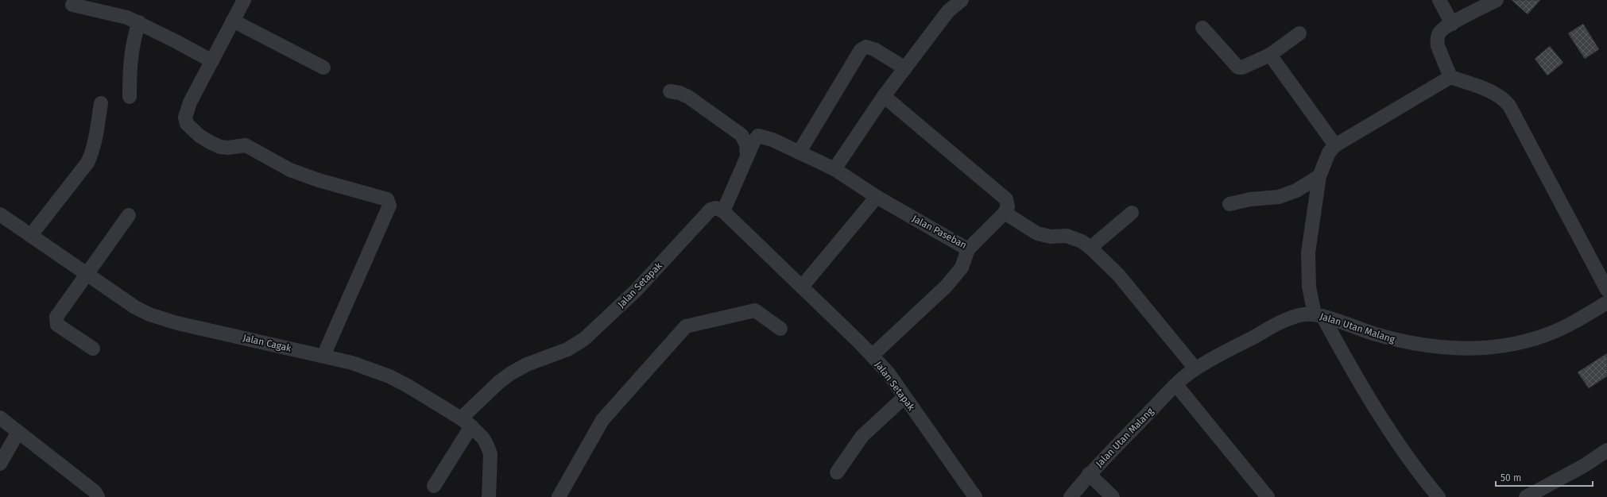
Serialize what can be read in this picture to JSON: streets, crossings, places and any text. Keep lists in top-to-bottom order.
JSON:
{
  "streets": {
    "street": [
      "Jalan Paseban",
      "Jalan Setapak",
      "Jalan Utan Malang",
      "Jalan Cagak"
    ]
  },
  "crossings": [
    ["Jalan Paseban", "Jalan Setapak"],
    ["Jalan Setapak", "Jalan Cagak"]
  ],
  "scale_bar": "50 m"
}
